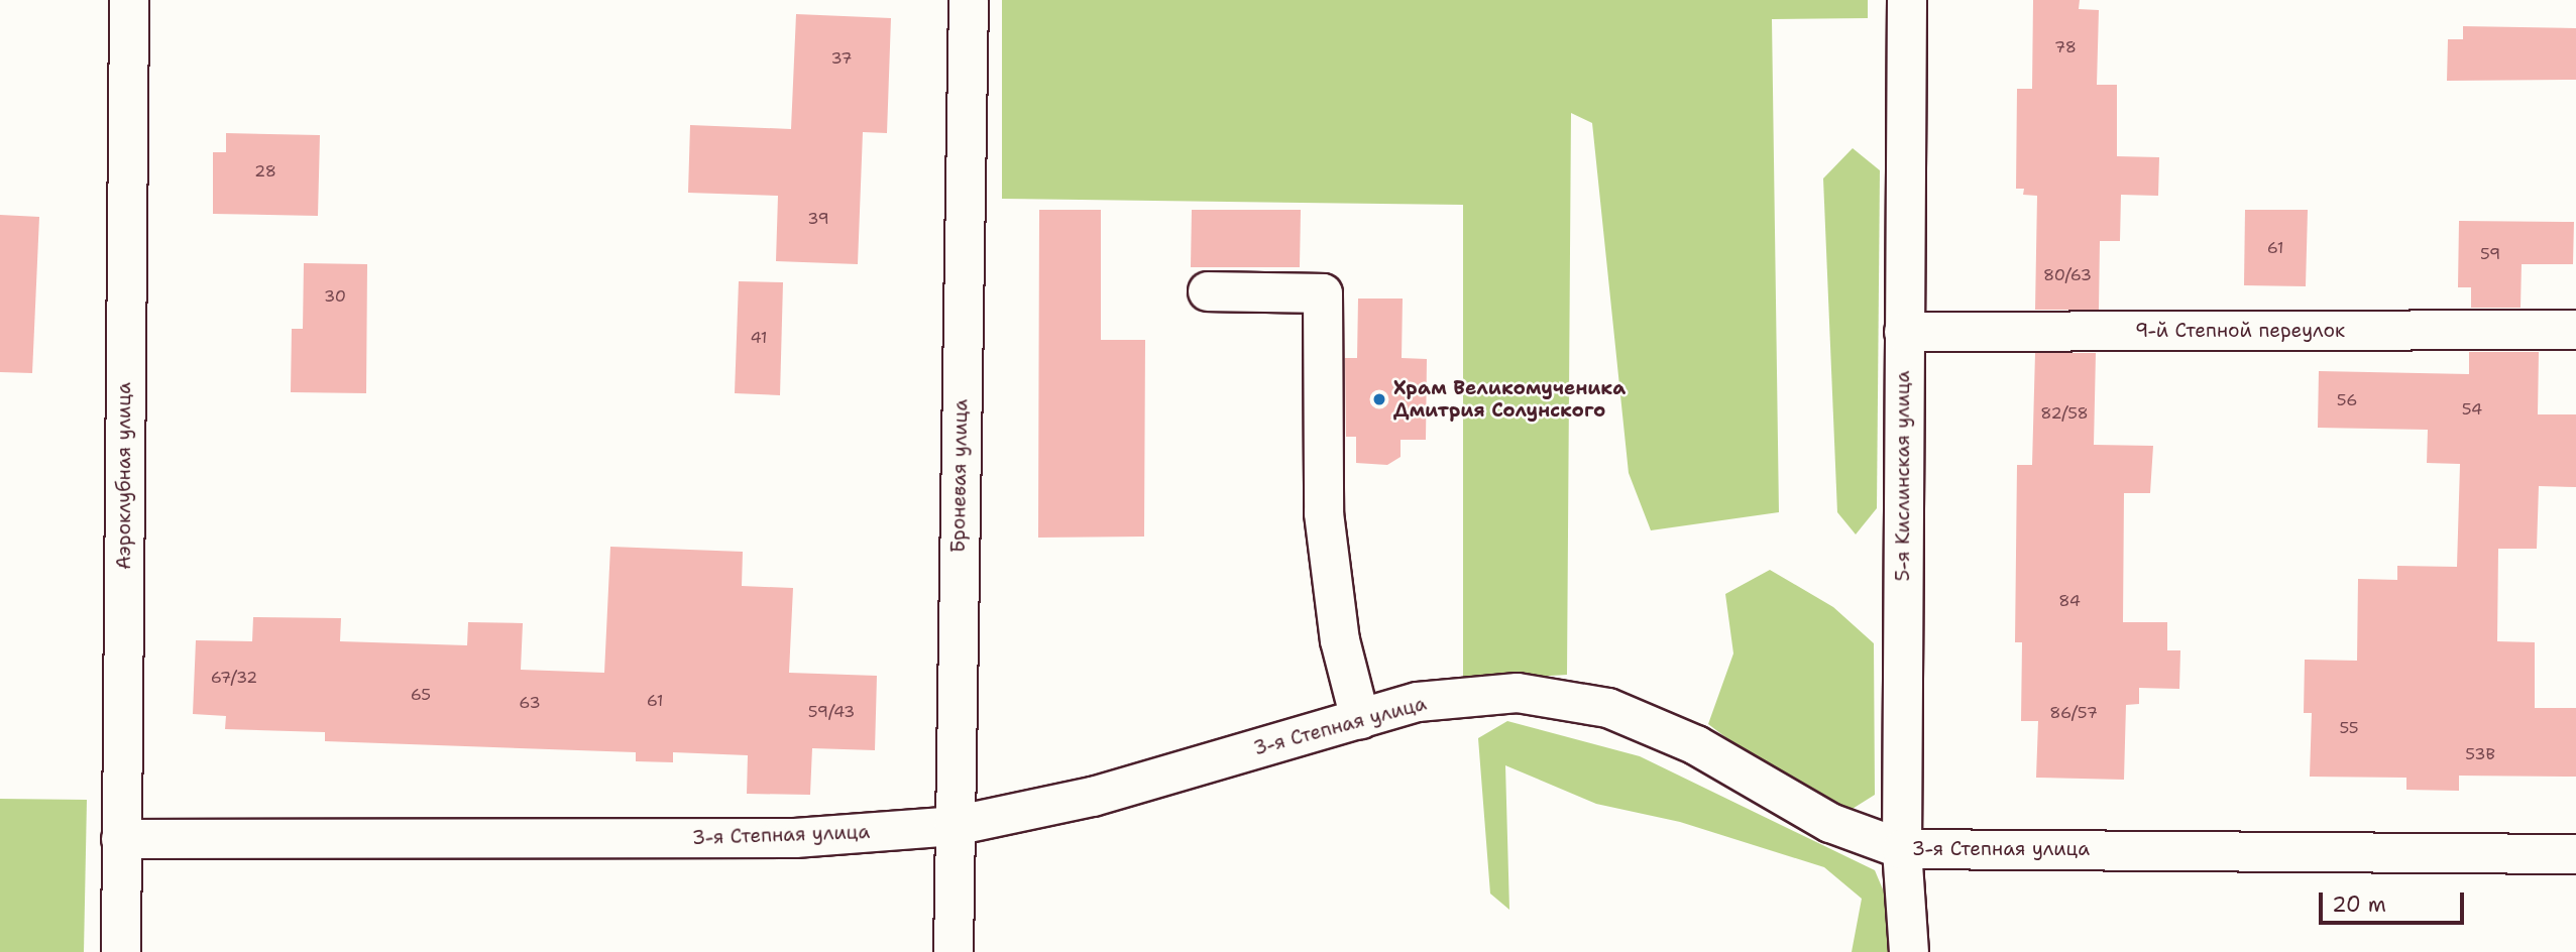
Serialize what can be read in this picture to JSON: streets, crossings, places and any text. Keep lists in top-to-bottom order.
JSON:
{
  "streets": {
    "street": [
      "9-й Степной переулок",
      "Аэроклубная улица",
      "Броневая улица",
      "5-я Кислинская улица",
      "3-я Степная улица"
    ]
  },
  "crossings": [
    ["9-й Степной переулок", "5-я Кислинская улица"],
    ["Аэроклубная улица", "3-я Степная улица"],
    ["Броневая улица", "3-я Степная улица"],
    ["5-я Кислинская улица", "3-я Степная улица"]
  ],
  "places": ["Храм Великомученика Дмитрия Солунского"],
  "house_numbers": [
    "78",
    "37",
    "28",
    "39",
    "61",
    "59",
    "80/63",
    "30",
    "41",
    "56",
    "54",
    "82/58",
    "84",
    "67/32",
    "65",
    "61",
    "63",
    "59/43",
    "86/57",
    "55",
    "53В"
  ],
  "scale_bar": "20 m"
}
